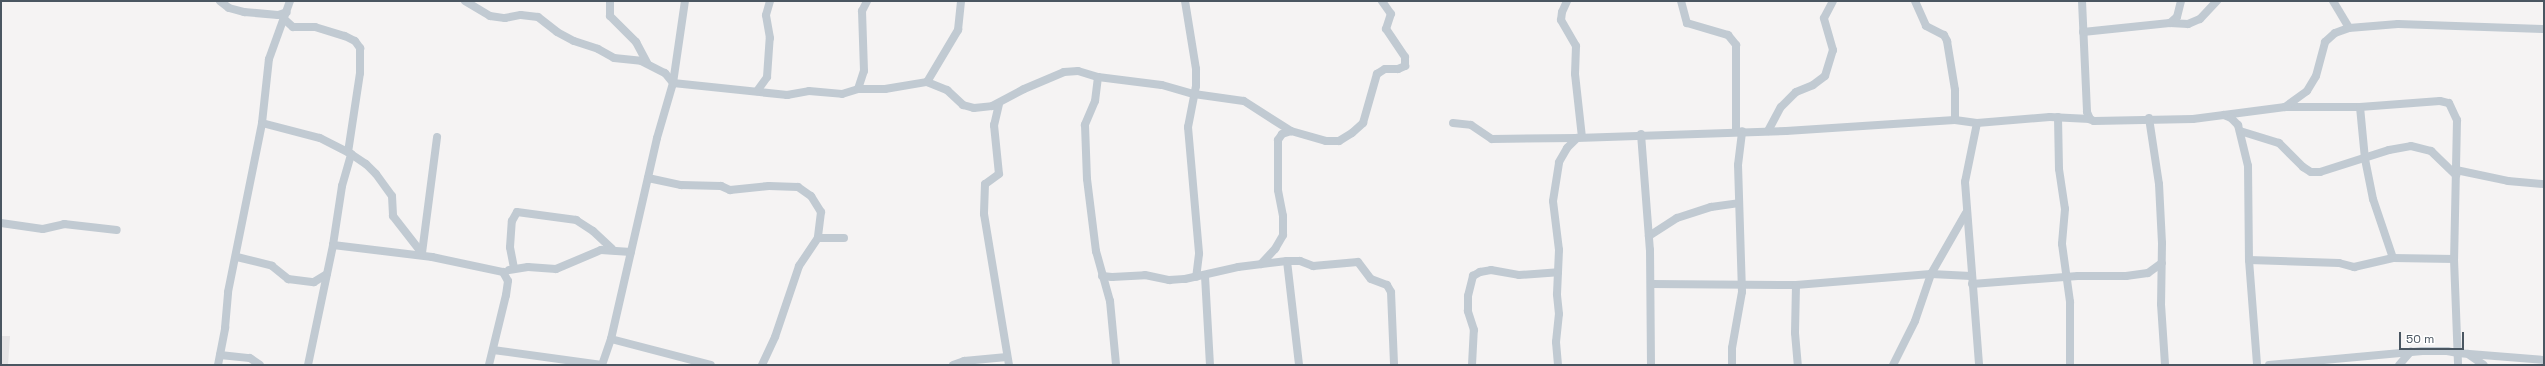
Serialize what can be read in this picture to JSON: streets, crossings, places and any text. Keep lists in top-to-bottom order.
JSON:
{
  "scale_bar": "50 m"
}
